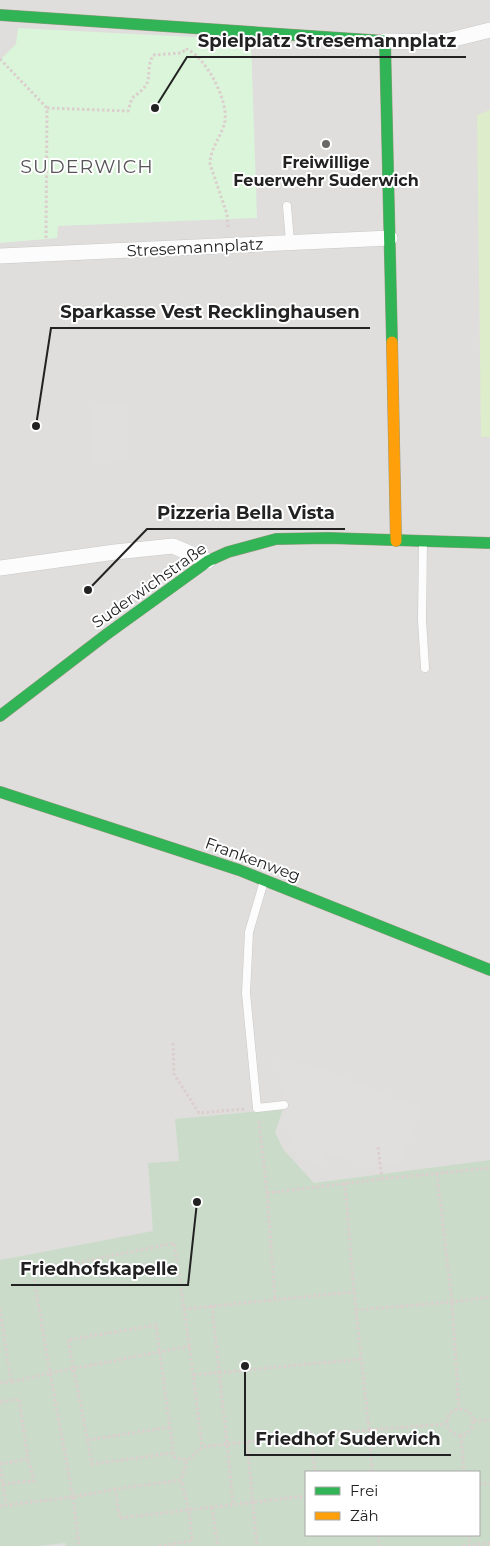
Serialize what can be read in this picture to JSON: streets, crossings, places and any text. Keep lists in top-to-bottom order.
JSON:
{
  "streets": {
    "street": ["Stresemannplatz", "Suderwichstraße", "Frankenweg"]
  },
  "districts": ["SUDERWICH"],
  "places": [
    "Spielplatz Stresemannplatz",
    "Freiwillige Feuerwehr Suderwich",
    "Sparkasse Vest Recklinghausen",
    "Pizzeria Bella Vista",
    "Friedhofskapelle",
    "Friedhof Suderwich"
  ],
  "legend": ["Frei", "Zäh"]
}
